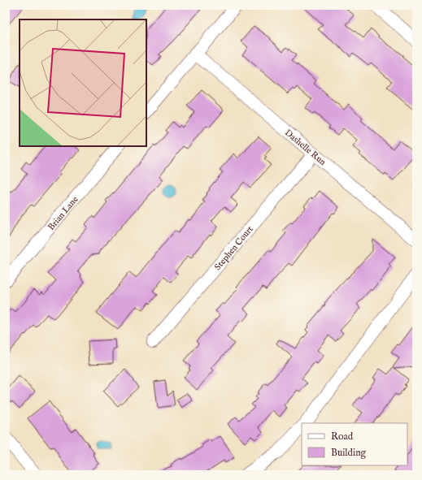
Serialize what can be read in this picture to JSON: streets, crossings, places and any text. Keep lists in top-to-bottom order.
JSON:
{
  "streets": {
    "street": ["Dashelle Run", "Brian Lane", "Stephen Court"]
  },
  "crossings": [
    ["Dashelle Run", "Stephen Court"]
  ],
  "legend": ["Road", "Building"]
}
